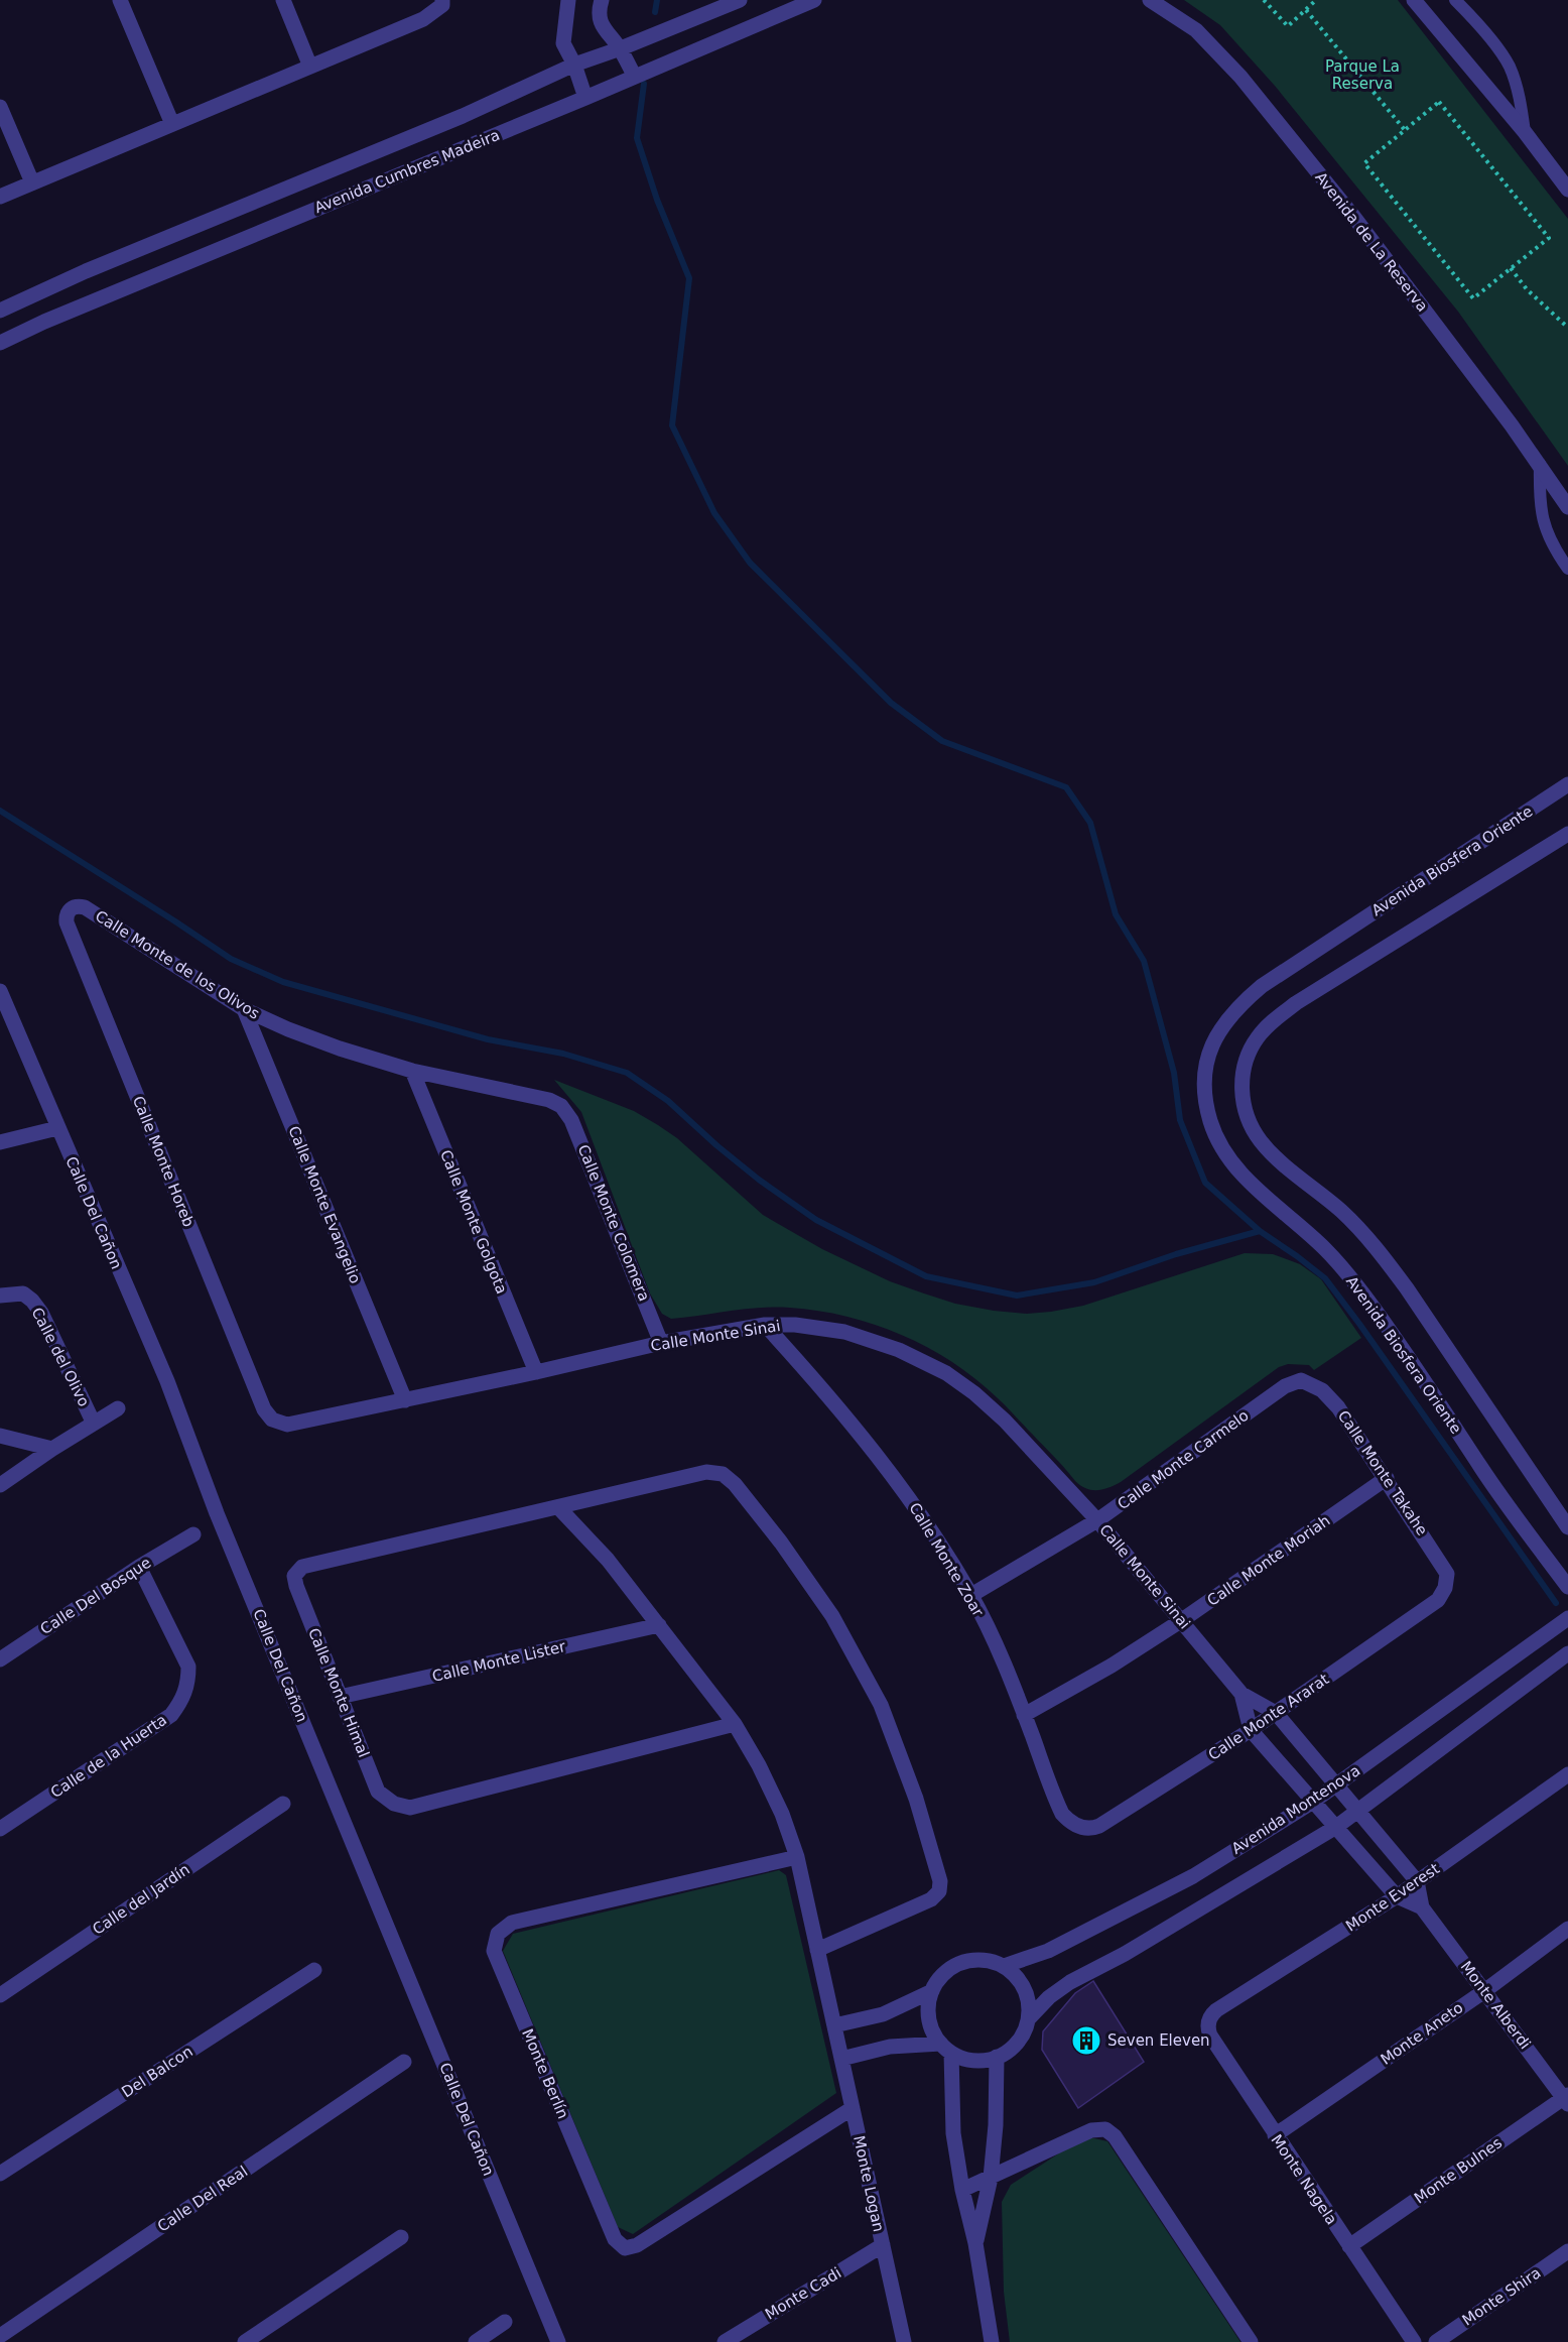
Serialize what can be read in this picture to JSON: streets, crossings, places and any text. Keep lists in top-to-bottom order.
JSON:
{
  "streets": {
    "street": [
      "Avenida Cumbres Madeira",
      "Avenida de La Reserva",
      "Avenida Biosfera Oriente",
      "Calle Monte de los Olivos",
      "Calle Monte Horeb",
      "Calle Monte Evangelio",
      "Calle Del Cañon",
      "Calle Monte Golgota",
      "Calle Monte Colomera",
      "Calle Monte Sinai",
      "Calle del Olivo",
      "Calle Monte Carmelo",
      "Calle Monte Takahe",
      "Calle Monte Zoar",
      "Calle Monte Moriah",
      "Calle Del Bosque",
      "Calle Monte Lister",
      "Calle Monte Himal",
      "Calle Monte Ararat",
      "Calle de la Huerta",
      "Avenida Montenova",
      "Monte Everest",
      "Calle del Jardín",
      "Monte Alberdi",
      "Monte Aneto",
      "Del Balcon",
      "Monte Berlín",
      "Monte Bulnes",
      "Monte Nagela",
      "Monte Logan",
      "Calle Del Real",
      "Monte Cadi",
      "Monte Shira"
    ]
  },
  "crossings": [
    ["Calle Monte de los Olivos", "Calle Monte Horeb"],
    ["Calle Monte de los Olivos", "Calle Monte Evangelio"],
    ["Calle Monte de los Olivos", "Calle Monte Golgota"],
    ["Calle Monte de los Olivos", "Calle Monte Colomera"],
    ["Calle Monte Horeb", "Calle Monte Sinai"],
    ["Calle Monte Evangelio", "Calle Monte Sinai"],
    ["Calle Monte Golgota", "Calle Monte Sinai"],
    ["Calle Monte Colomera", "Calle Monte Sinai"],
    ["Calle Monte Sinai", "Calle Monte Carmelo"],
    ["Calle Monte Sinai", "Calle Monte Zoar"],
    ["Calle Monte Sinai", "Calle Monte Moriah"],
    ["Calle Monte Carmelo", "Calle Monte Takahe"],
    ["Calle Monte Carmelo", "Calle Monte Zoar"],
    ["Calle Monte Takahe", "Calle Monte Moriah"],
    ["Calle Monte Takahe", "Calle Monte Ararat"],
    ["Calle Monte Zoar", "Calle Monte Moriah"],
    ["Calle Monte Zoar", "Calle Monte Ararat"],
    ["Calle Del Bosque", "Calle de la Huerta"],
    ["Calle Monte Lister", "Calle Monte Himal"],
    ["Calle Monte Lister", "Monte Logan"],
    ["Calle Monte Himal", "Monte Logan"],
    ["Monte Everest", "Monte Nagela"],
    ["Monte Alberdi", "Monte Aneto"],
    ["Monte Alberdi", "Monte Bulnes"],
    ["Monte Aneto", "Monte Nagela"],
    ["Monte Berlín", "Monte Logan"],
    ["Monte Bulnes", "Monte Nagela"],
    ["Monte Logan", "Monte Cadi"]
  ],
  "parks": ["Parque La Reserva"],
  "places": {
    "building": ["Seven Eleven"]
  }
}
